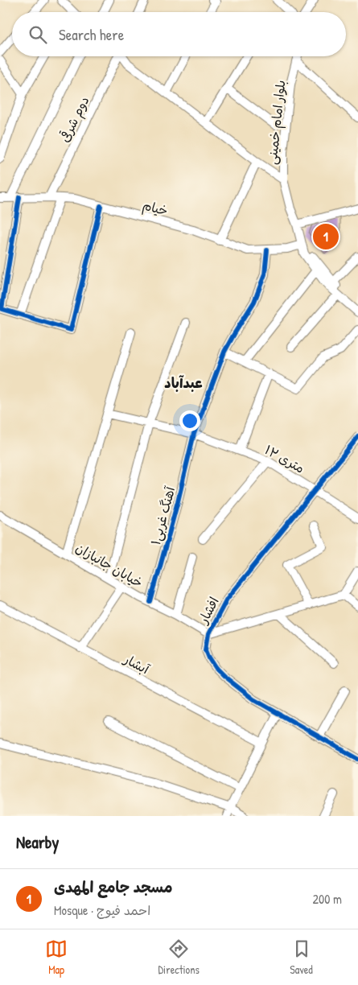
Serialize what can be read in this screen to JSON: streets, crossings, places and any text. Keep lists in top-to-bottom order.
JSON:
{
  "streets": {
    "street": [
      "دوم شرقی",
      "بلوار امام خمینی",
      "خیام",
      "۱۲ متری",
      "آهنگ غربی۱",
      "خیابان جانبازان",
      "افشار",
      "آبشار"
    ]
  },
  "crossings": [
    ["دوم شرقی", "خیام"],
    ["بلوار امام خمینی", "خیام"],
    ["خیام", "آهنگ غربی۱"],
    ["۱۲ متری", "آهنگ غربی۱"],
    ["۱۲ متری", "افشار"],
    ["آهنگ غربی۱", "خیابان جانبازان"],
    ["خیابان جانبازان", "افشار"]
  ],
  "districts": ["عبدآباد"],
  "page": {
    "search": "Search here",
    "pins": "1",
    "heading": "Nearby",
    "list": [
      {
        "mark": "1",
        "name": "مسجد جامع المهدی",
        "note": "Mosque · احمد فیوج",
        "value": "200 m"
      }
    ],
    "nav": ["Map", "Directions", "Saved"]
  }
}
